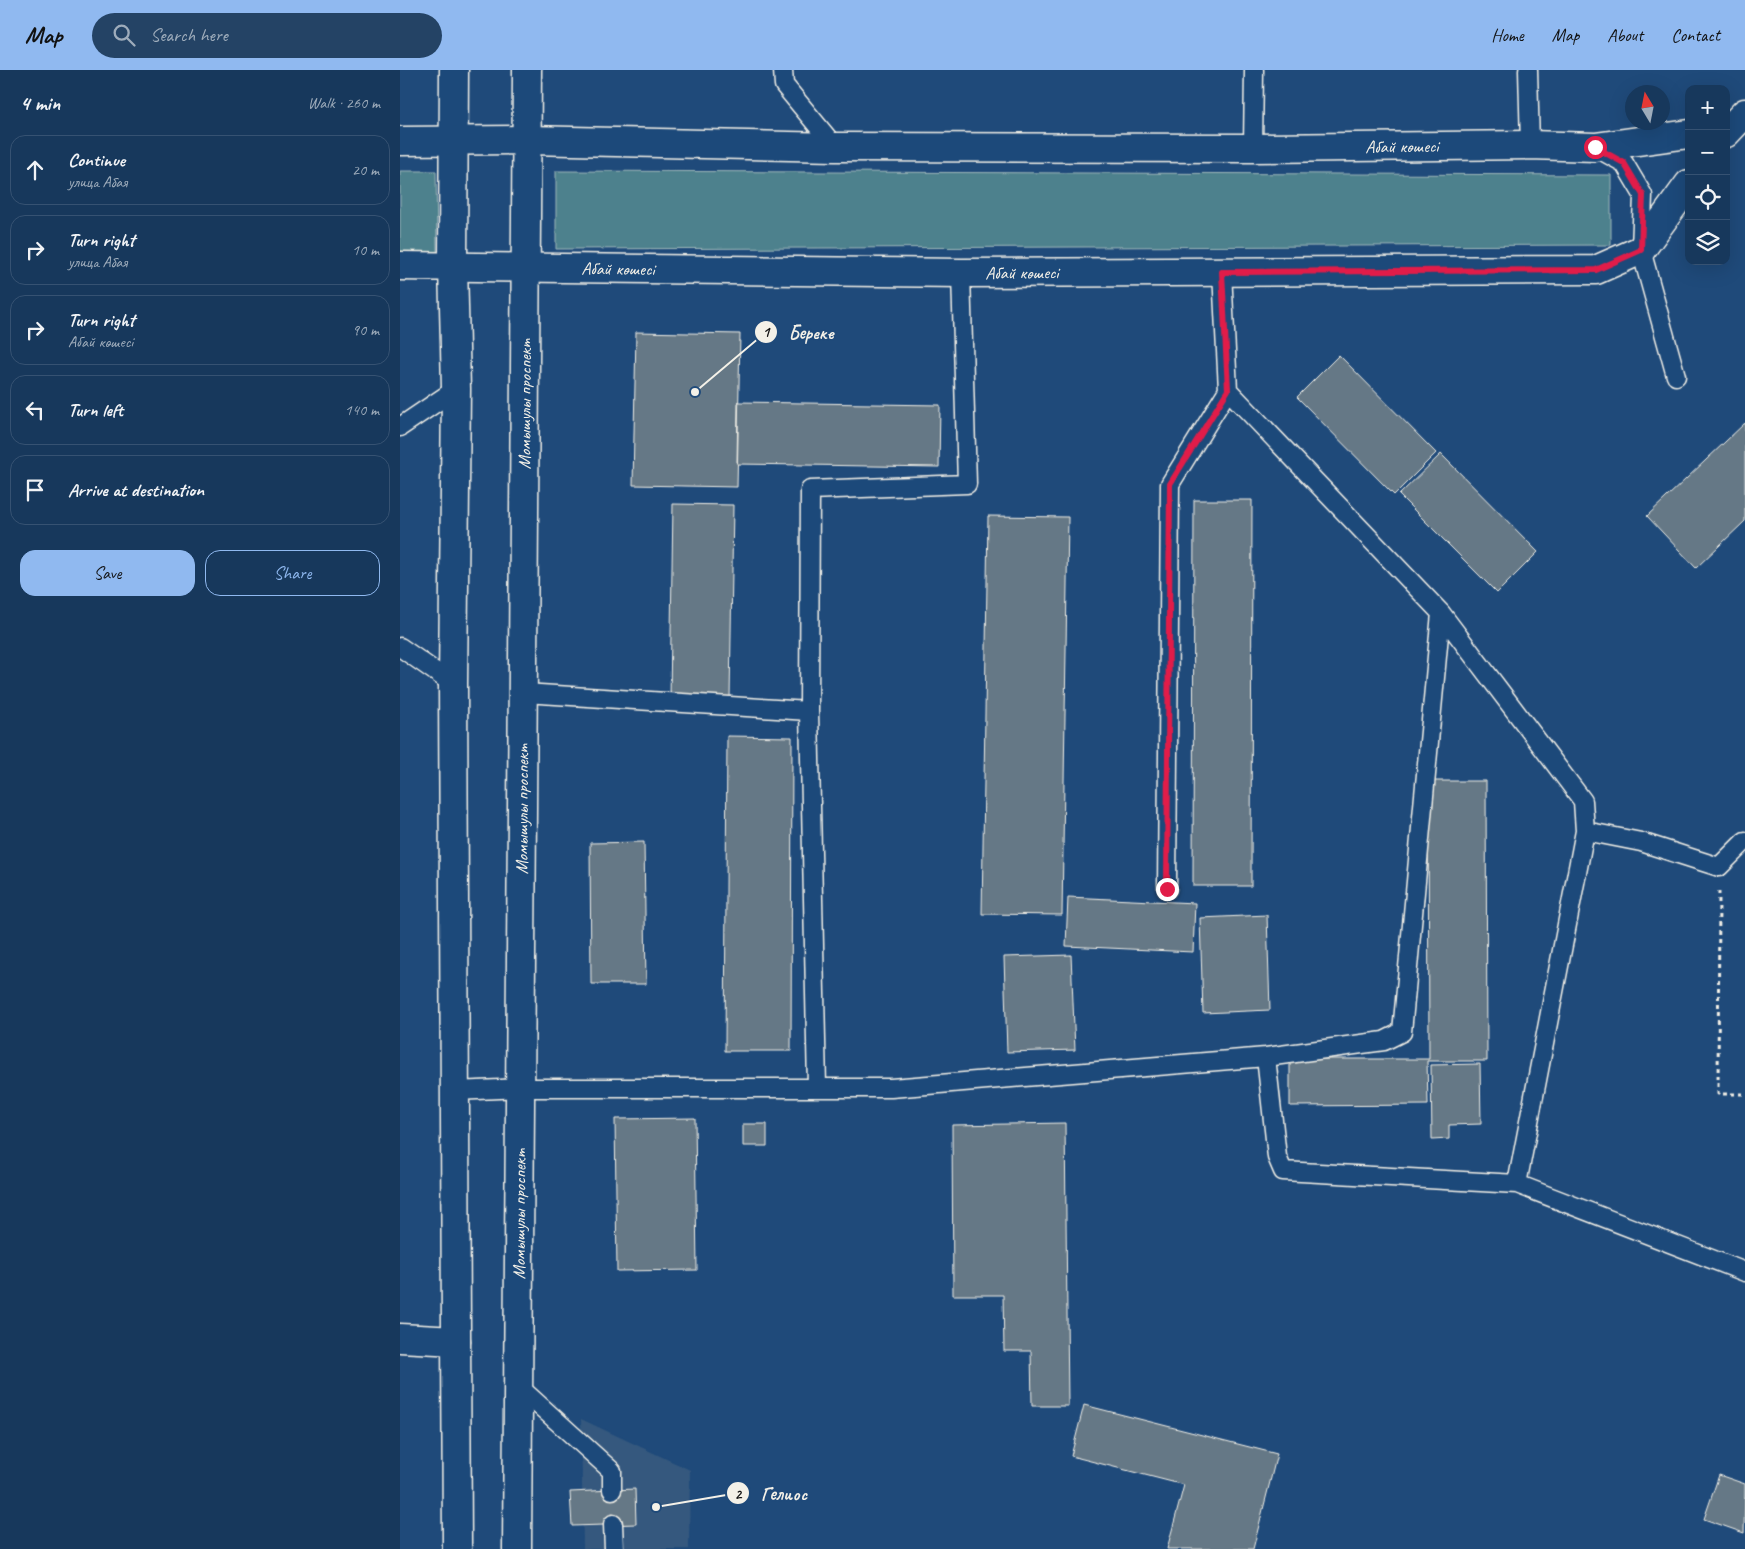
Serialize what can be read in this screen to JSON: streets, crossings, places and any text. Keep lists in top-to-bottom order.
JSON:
{
  "streets": {
    "street": ["Абай көшесі", "Момышулы проспект"]
  },
  "crossings": [
    ["Абай көшесі", "Момышулы проспект"]
  ],
  "places": ["Береке", "Гелиос"],
  "north": "top",
  "page": {
    "header": "Map",
    "search": "Search here",
    "nav": [
      "Home",
      "Map",
      "About",
      "Contact"
    ],
    "heading": ["4 min", "Walk · 260 m"],
    "map_buttons": ["+", "−"],
    "list": [
      ["Continue", "улица Абая", "20 m"],
      ["Turn right", "улица Абая", "10 m"],
      ["Turn right", "Абай көшесі", "90 m"],
      ["Turn left", "140 m"],
      "Arrive at destination"
    ],
    "buttons": ["Save", "Share"]
  }
}
